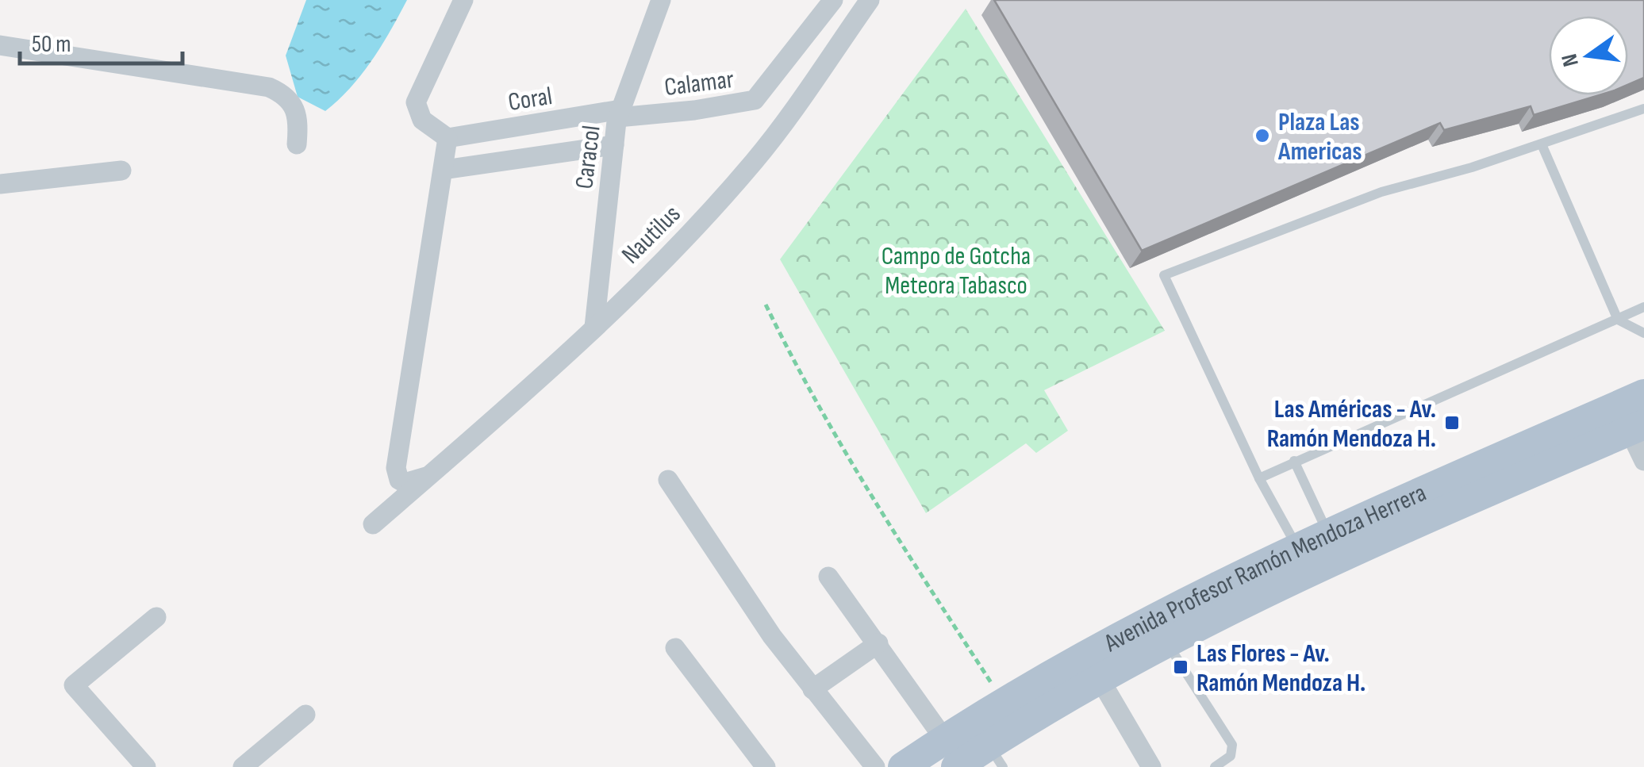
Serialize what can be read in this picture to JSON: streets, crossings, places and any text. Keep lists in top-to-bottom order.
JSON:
{
  "streets": {
    "main road": ["Avenida Profesor Ramón Mendoza Herrera"],
    "street": [
      "Calamar",
      "Coral",
      "Caracol",
      "Nautilus"
    ]
  },
  "crossings": [
    ["Calamar", "Coral"],
    ["Calamar", "Caracol"],
    ["Coral", "Caracol"],
    ["Caracol", "Nautilus"]
  ],
  "parks": ["Campo de Gotcha Meteora Tabasco"],
  "places": {
    "other": ["Plaza Las Americas"],
    "transit": ["Las Américas - Av. Ramón Mendoza H.", "Las Flores - Av. Ramón Mendoza H."]
  },
  "scale_bar": "50 m",
  "north": "left"
}
